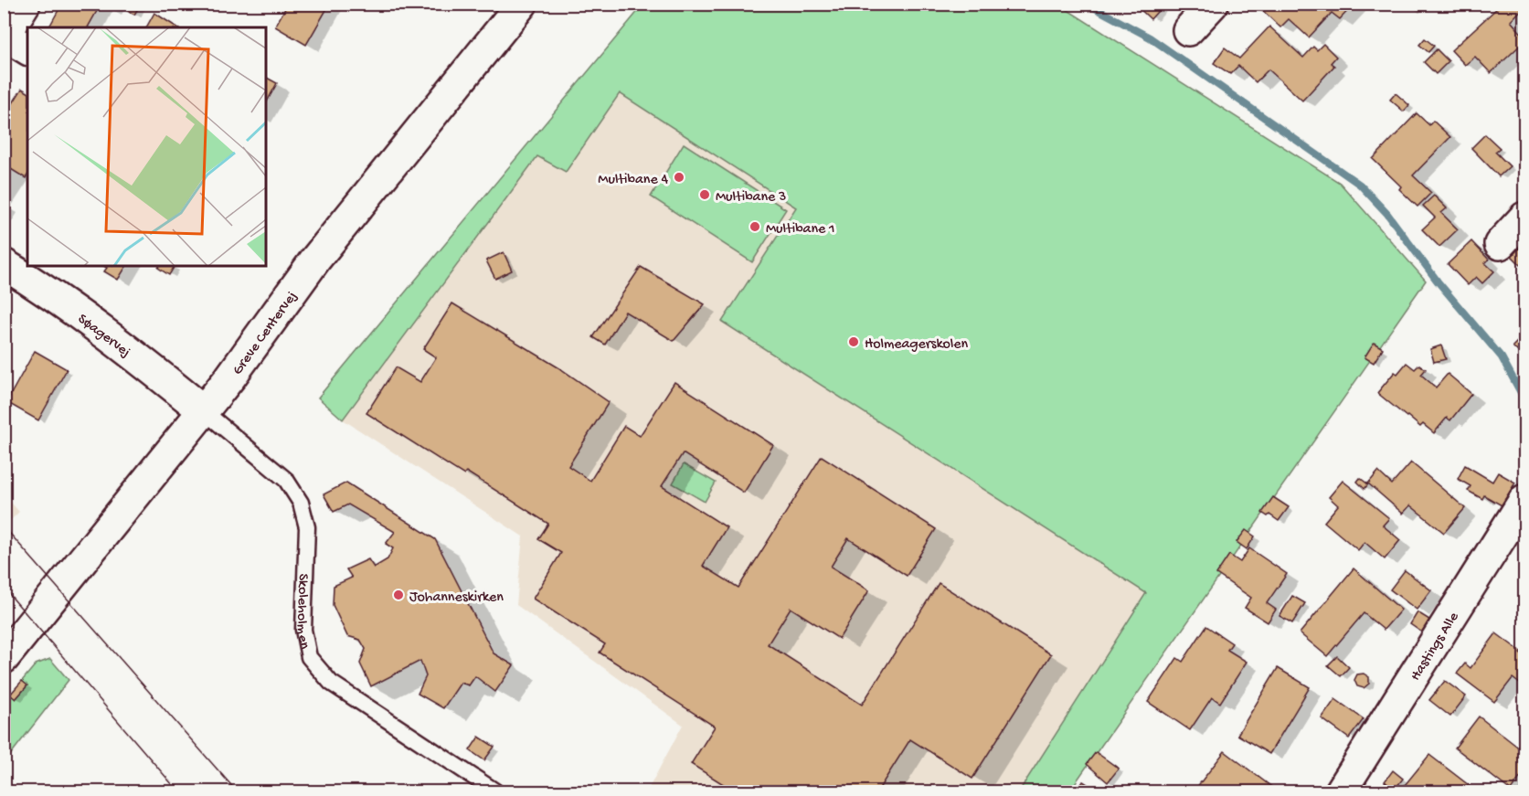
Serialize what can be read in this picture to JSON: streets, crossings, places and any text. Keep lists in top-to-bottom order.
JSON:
{
  "streets": {
    "street": ["Greve Centervej", "Søagervej", "Hastings Alle"],
    "lane": ["Skoleholmen"]
  },
  "crossings": [
    ["Greve Centervej", "Søagervej"],
    ["Greve Centervej", "Skoleholmen"],
    ["Søagervej", "Skoleholmen"]
  ],
  "places": [
    "Multibane 4",
    "Multibane 3",
    "Multibane 1",
    "Holmeagerskolen",
    "Johanneskirken"
  ]
}
